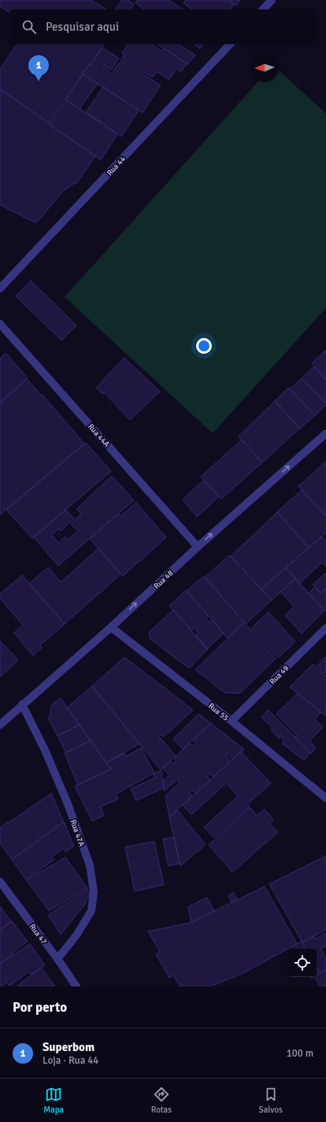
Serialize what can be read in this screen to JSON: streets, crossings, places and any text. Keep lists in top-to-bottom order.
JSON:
{
  "streets": {
    "street": [
      "Rua 44",
      "Rua 44A",
      "Rua 48",
      "Rua 49",
      "Rua 55",
      "Rua 47A",
      "Rua 47"
    ]
  },
  "crossings": [
    ["Rua 44A", "Rua 48"],
    ["Rua 48", "Rua 55"],
    ["Rua 48", "Rua 47A"],
    ["Rua 49", "Rua 55"],
    ["Rua 47A", "Rua 47"]
  ],
  "one_way": ["Rua 48"],
  "north": "left",
  "page": {
    "search": "Pesquisar aqui",
    "pins": "1",
    "heading": "Por perto",
    "list": [
      {
        "mark": "1",
        "name": "Superbom",
        "note": "Loja · Rua 44",
        "value": "100 m"
      }
    ],
    "nav": ["Mapa", "Rotas", "Salvos"]
  }
}
